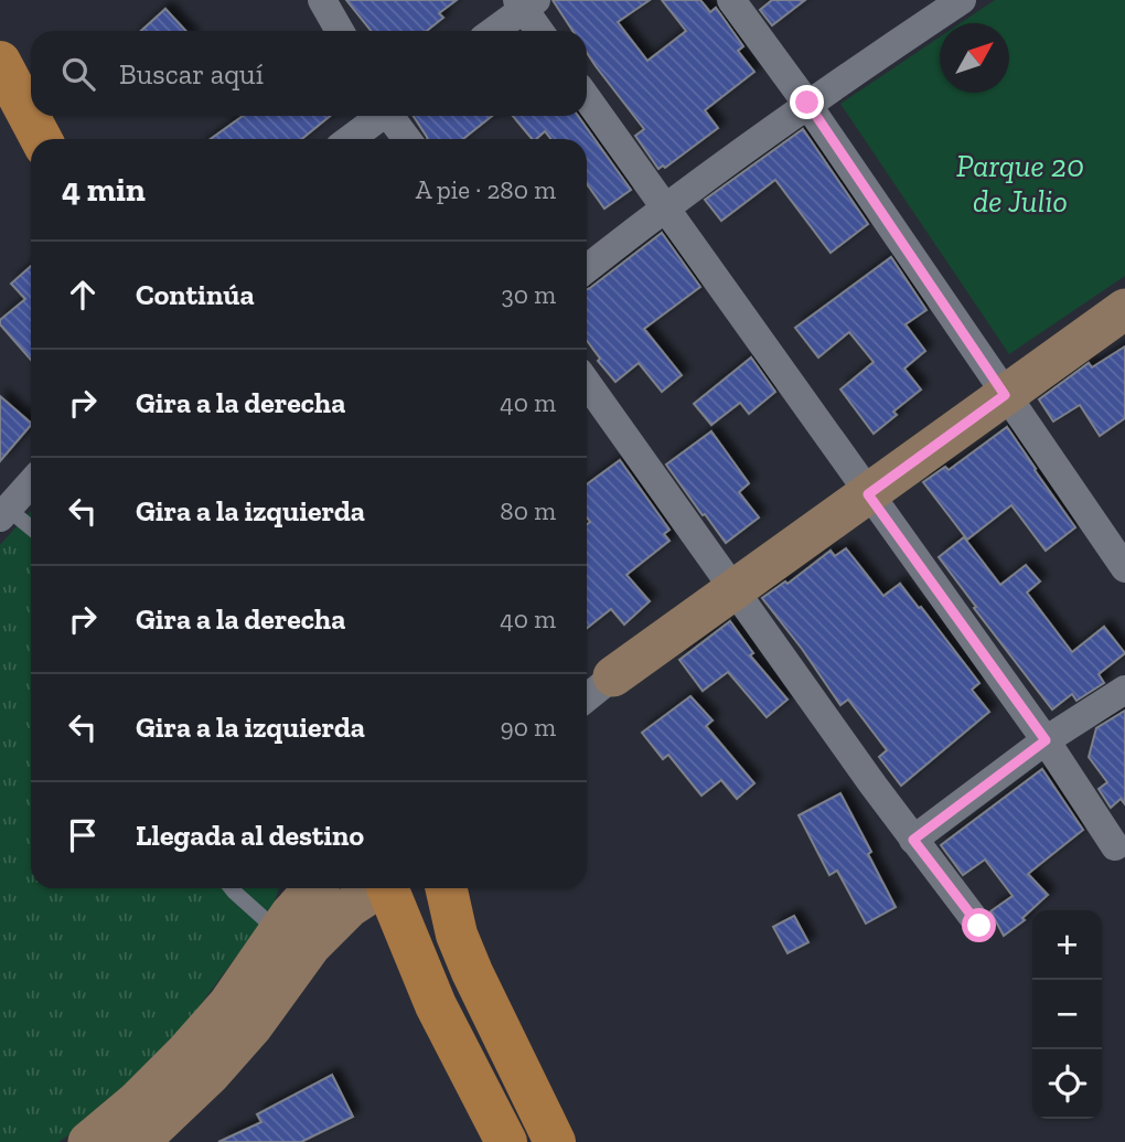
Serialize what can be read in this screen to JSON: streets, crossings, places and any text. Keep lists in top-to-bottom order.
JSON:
{
  "parks": ["Parque 20 de Julio"],
  "north": "top right",
  "page": {
    "search": "Buscar aquí",
    "heading": ["4 min", "A pie · 280 m"],
    "list": [
      ["Continúa", "30 m"],
      ["Gira a la derecha", "40 m"],
      ["Gira a la izquierda", "80 m"],
      ["Gira a la derecha", "40 m"],
      ["Gira a la izquierda", "90 m"],
      "Llegada al destino"
    ],
    "map_buttons": ["+", "−"]
  }
}
